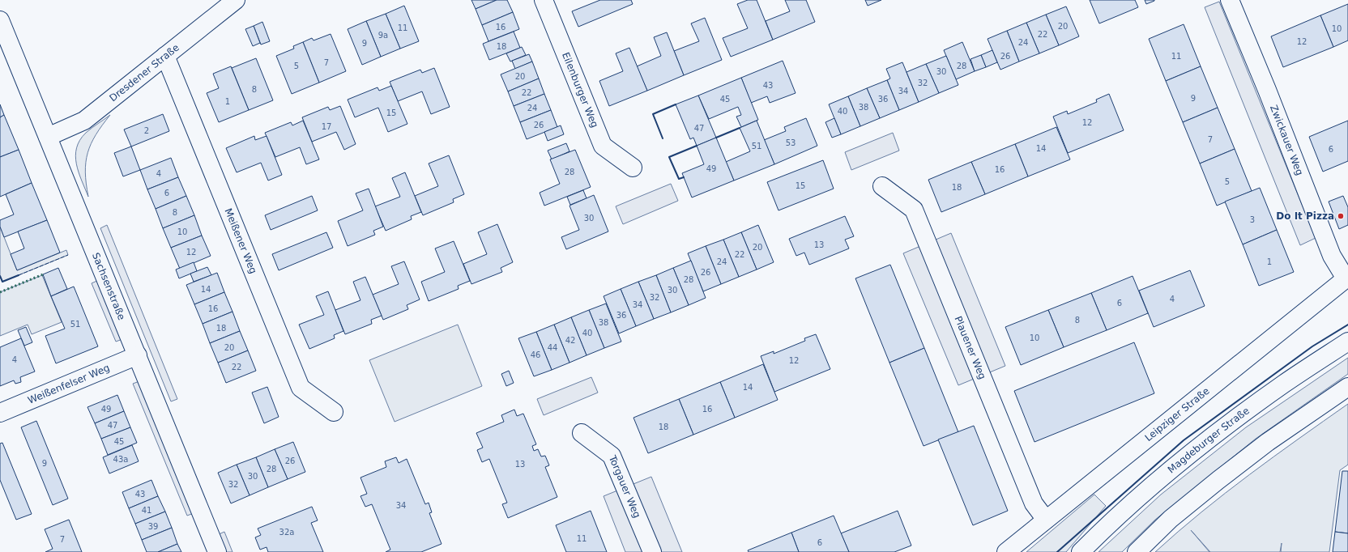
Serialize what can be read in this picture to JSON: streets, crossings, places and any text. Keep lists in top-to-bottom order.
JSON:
{
  "streets": {
    "street": [
      "Dresdener Straße",
      "Eilenburger Weg",
      "Zwickauer Weg",
      "Meißener Weg",
      "Sachsenstraße",
      "Plauener Weg",
      "Weißenfelser Weg",
      "Leipziger Straße",
      "Magdeburger Straße",
      "Torgauer Weg"
    ]
  },
  "crossings": [
    ["Dresdener Straße", "Meißener Weg"],
    ["Dresdener Straße", "Sachsenstraße"],
    ["Zwickauer Weg", "Leipziger Straße"],
    ["Sachsenstraße", "Weißenfelser Weg"],
    ["Plauener Weg", "Leipziger Straße"]
  ],
  "places": ["Do It Pizza"],
  "house_numbers": [
    "20",
    "16",
    "11",
    "10",
    "22",
    "9a",
    "12",
    "24",
    "9",
    "18",
    "26",
    "11",
    "7",
    "5",
    "28",
    "30",
    "20",
    "32",
    "43",
    "8",
    "34",
    "22",
    "9",
    "45",
    "36",
    "1",
    "38",
    "24",
    "40",
    "15",
    "12",
    "26",
    "17",
    "47",
    "2",
    "7",
    "53",
    "51",
    "14",
    "6",
    "49",
    "16",
    "28",
    "4",
    "5",
    "15",
    "18",
    "6",
    "8",
    "30",
    "3",
    "10",
    "13",
    "20",
    "12",
    "22",
    "24",
    "1",
    "26",
    "28",
    "14",
    "30",
    "32",
    "4",
    "6",
    "34",
    "16",
    "36",
    "8",
    "38",
    "51",
    "18",
    "40",
    "10",
    "42",
    "20",
    "44",
    "46",
    "4",
    "12",
    "22",
    "14",
    "49",
    "16",
    "47",
    "18",
    "45",
    "43a",
    "26",
    "9",
    "13",
    "28",
    "30",
    "32",
    "43",
    "34",
    "41",
    "39",
    "32a",
    "11",
    "7",
    "6"
  ]
}
